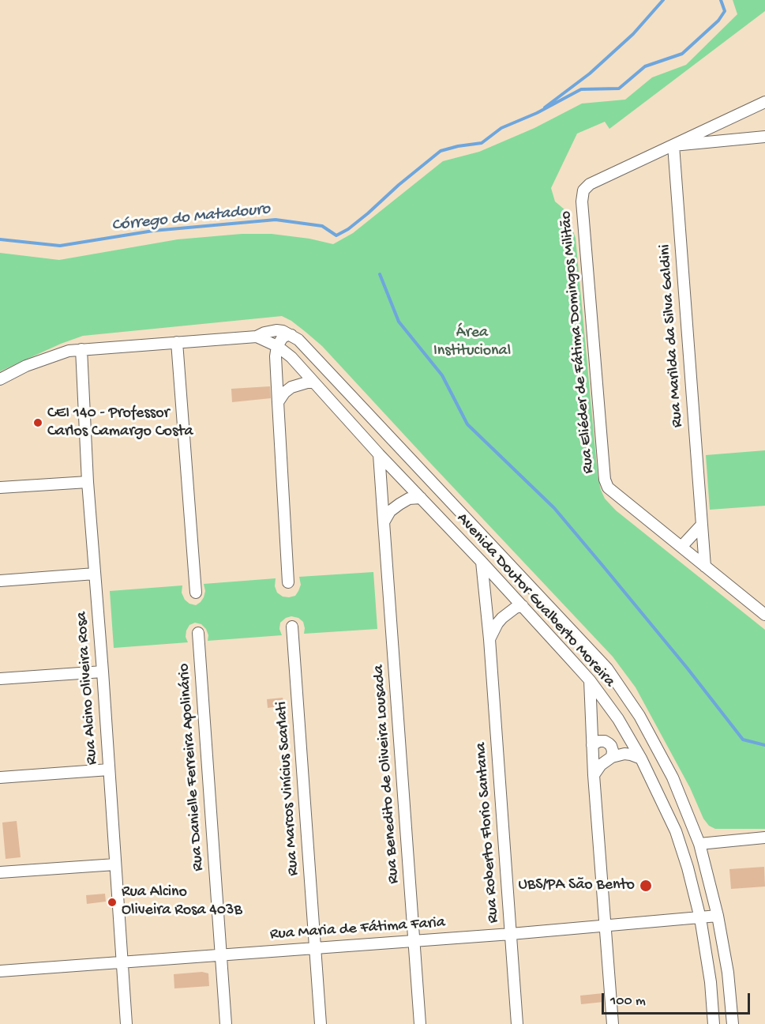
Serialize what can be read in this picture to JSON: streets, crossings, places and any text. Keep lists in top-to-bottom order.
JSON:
{
  "streets": {
    "street": [
      "Rua Marilda da Silva Galdini",
      "Rua Eliéder de Fátima Domingos Militão",
      "Avenida Doutor Gualberto Moreira",
      "Rua Alcino Oliveira Rosa",
      "Rua Danielle Ferreira Apolinário",
      "Rua Benedito de Oliveira Lousada",
      "Rua Marcos Vinícius Scarlati",
      "Rua Roberto Florio Santana",
      "Rua Maria de Fátima Faria"
    ]
  },
  "crossings": [
    ["Rua Marilda da Silva Galdini", "Rua Eliéder de Fátima Domingos Militão"],
    ["Avenida Doutor Gualberto Moreira", "Rua Benedito de Oliveira Lousada"],
    ["Avenida Doutor Gualberto Moreira", "Rua Roberto Florio Santana"],
    ["Avenida Doutor Gualberto Moreira", "Rua Maria de Fátima Faria"],
    ["Rua Alcino Oliveira Rosa", "Rua Maria de Fátima Faria"],
    ["Rua Danielle Ferreira Apolinário", "Rua Maria de Fátima Faria"],
    ["Rua Benedito de Oliveira Lousada", "Rua Maria de Fátima Faria"],
    ["Rua Marcos Vinícius Scarlati", "Rua Maria de Fátima Faria"],
    ["Rua Roberto Florio Santana", "Rua Maria de Fátima Faria"]
  ],
  "water": ["Córrego do Matadouro"],
  "parks": ["Área Institucional"],
  "places": ["CEI 140 - Professor Carlos Camargo Costa", "UBS/PA São Bento", "Rua Alcino Oliveira Rosa 403B"],
  "scale_bar": "100 m"
}
